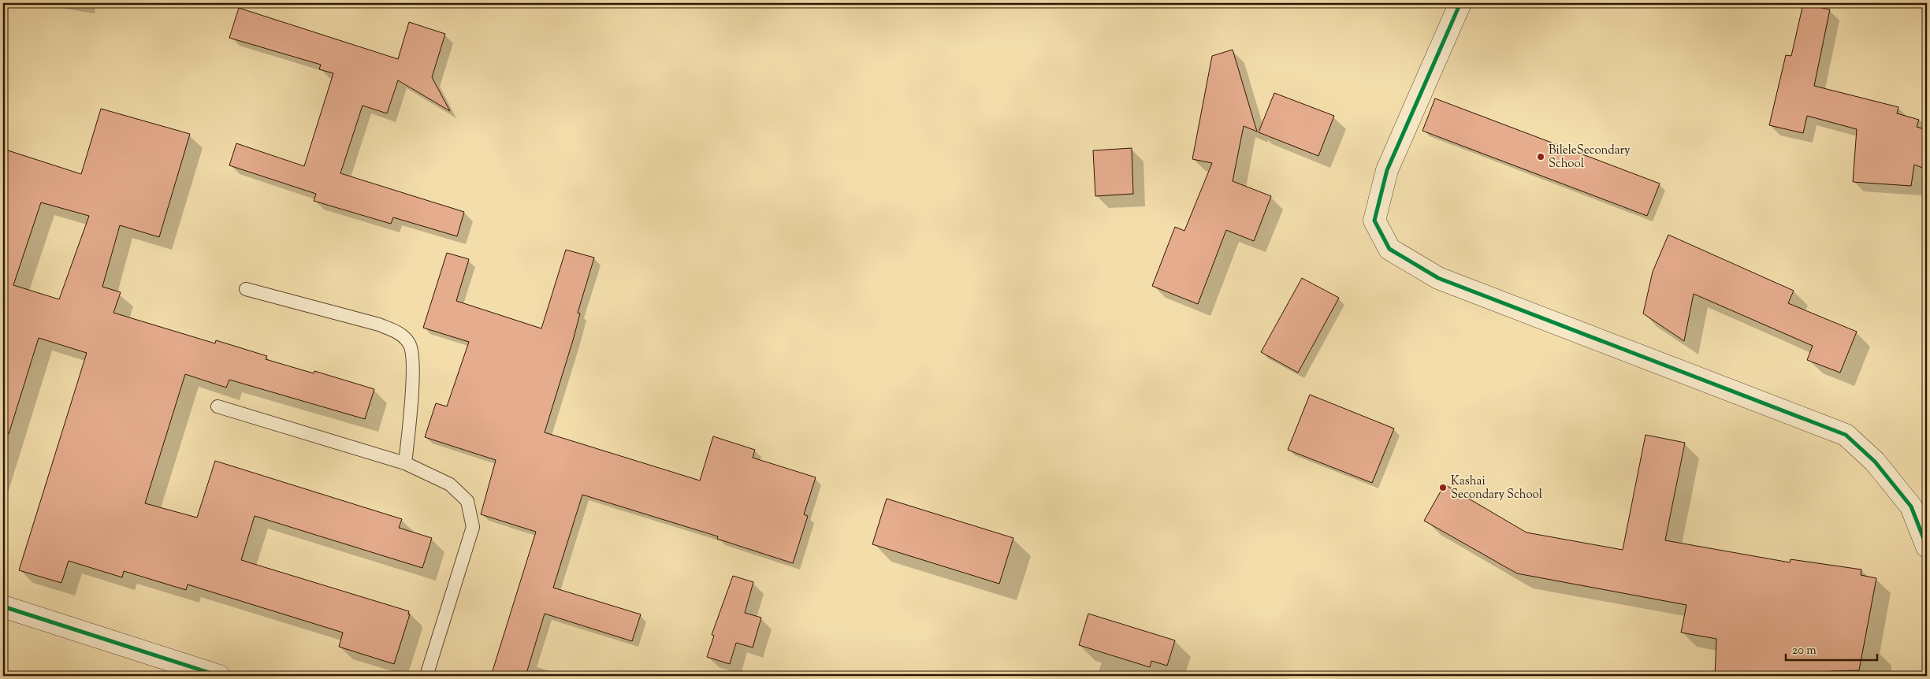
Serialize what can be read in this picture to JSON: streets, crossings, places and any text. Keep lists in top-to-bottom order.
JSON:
{
  "places": ["BileleSecondary School", "Kashai Secondary School"],
  "scale_bar": "20 m"
}
